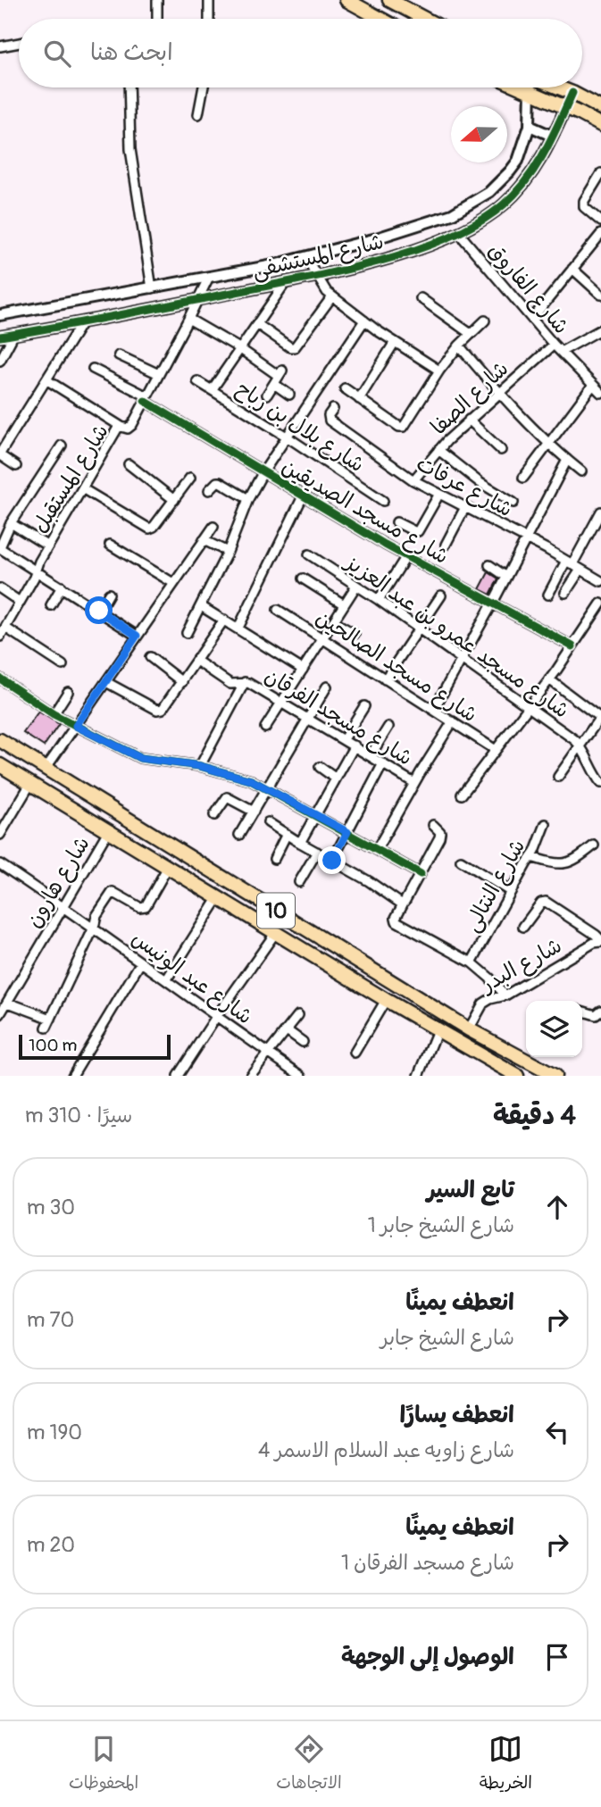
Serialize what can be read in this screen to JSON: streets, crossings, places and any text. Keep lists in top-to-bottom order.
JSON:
{
  "streets": {
    "main road": ["10"],
    "street": [
      "شارع المستشفى",
      "شارع الفاروق",
      "شارع الصفا",
      "شارع بلال بن رباح",
      "شارع المستقبل",
      "شارع عرفات",
      "شارع مسجد الصديقين",
      "شارع مسجد عمرو بن عبد العزيز",
      "شارع مسجد الصالحين",
      "شارع مسجد الفرقان",
      "شارع هارون",
      "شارع النتالى",
      "شارع البدر",
      "شارع عبد الونيس"
    ]
  },
  "crossings": [
    ["شارع المستشفى", "شارع الفاروق"],
    ["شارع المستشفى", "شارع المستقبل"],
    ["شارع الفاروق", "شارع الصفا"],
    ["شارع الصفا", "شارع عرفات"],
    ["شارع المستقبل", "شارع مسجد الصديقين"],
    ["شارع هارون", "10"],
    ["شارع هارون", "شارع عبد الونيس"],
    ["10", "شارع البدر"]
  ],
  "scale_bar": "100 m",
  "north": "left",
  "page": {
    "search": "ابحث هنا",
    "scale": "100 m",
    "heading": ["4 دقيقة", "سيرًا · 310 m"],
    "list": [
      ["تابع السير", "شارع الشيخ جابر 1", "30 m"],
      ["انعطف يمينًا", "شارع الشيخ جابر", "70 m"],
      ["انعطف يسارًا", "شارع زاويه عبد السلام الاسمر 4", "190 m"],
      ["انعطف يمينًا", "شارع مسجد الفرقان 1", "20 m"],
      "الوصول إلى الوجهة"
    ],
    "nav": ["الخريطة", "الاتجاهات", "المحفوظات"]
  }
}
